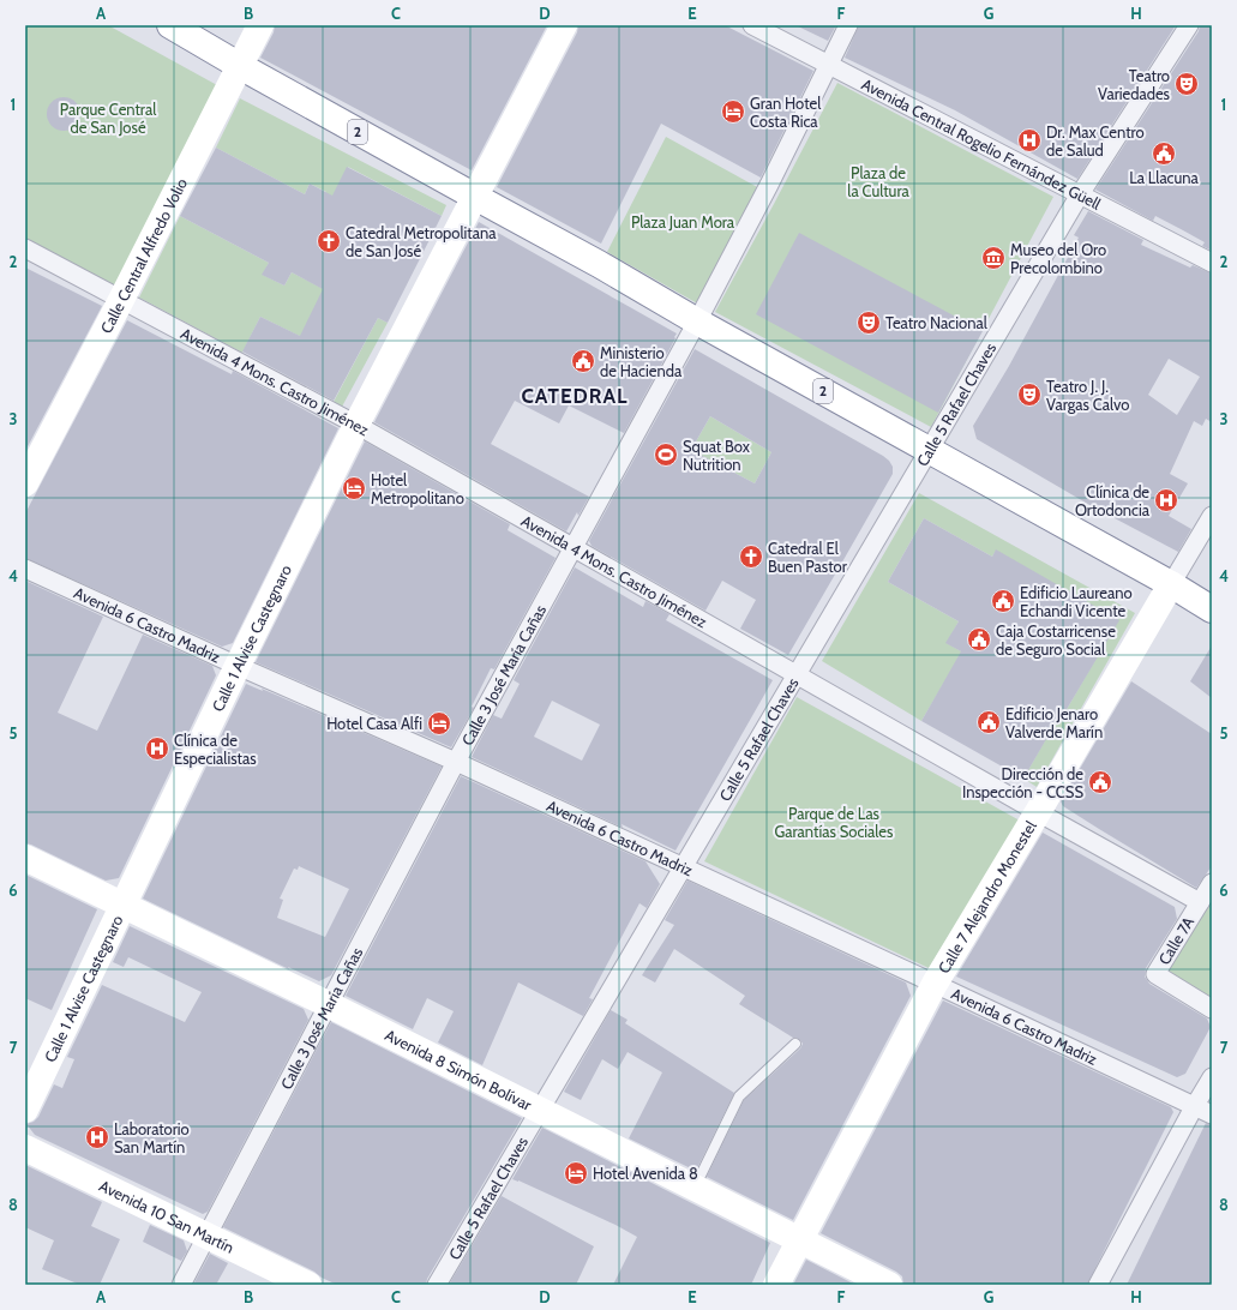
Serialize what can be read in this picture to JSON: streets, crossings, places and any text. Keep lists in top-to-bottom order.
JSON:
{
  "streets": {
    "main road": [
      "2",
      "Calle Central Alfredo Volio",
      "Calle 1 Alvise Castegnaro",
      "Calle 7 Alejandro Monestel",
      "Avenida 8 Simón Bolívar",
      "Avenida 10 San Martín"
    ],
    "street": [
      "Avenida Central Rogelio Fernández Güell",
      "Avenida 4 Mons. Castro Jiménez",
      "Calle 5 Rafael Chaves",
      "Avenida 6 Castro Madriz",
      "Calle 3 José María Cañas",
      "Calle 7A"
    ]
  },
  "crossings": [
    ["2", "Calle Central Alfredo Volio"],
    ["2", "Calle 5 Rafael Chaves"],
    ["2", "Calle 1 Alvise Castegnaro"],
    ["2", "Calle 3 José María Cañas"],
    ["2", "Calle 7 Alejandro Monestel"],
    ["Avenida Central Rogelio Fernández Güell", "Calle 5 Rafael Chaves"],
    ["Avenida Central Rogelio Fernández Güell", "Calle 3 José María Cañas"],
    ["Calle Central Alfredo Volio", "Avenida 4 Mons. Castro Jiménez"],
    ["Avenida 4 Mons. Castro Jiménez", "Calle 5 Rafael Chaves"],
    ["Avenida 4 Mons. Castro Jiménez", "Calle 1 Alvise Castegnaro"],
    ["Avenida 4 Mons. Castro Jiménez", "Calle 3 José María Cañas"],
    ["Avenida 4 Mons. Castro Jiménez", "Calle 7 Alejandro Monestel"],
    ["Avenida 4 Mons. Castro Jiménez", "Calle 7A"],
    ["Calle 5 Rafael Chaves", "Avenida 6 Castro Madriz"],
    ["Calle 5 Rafael Chaves", "Avenida 8 Simón Bolívar"],
    ["Avenida 6 Castro Madriz", "Calle 1 Alvise Castegnaro"],
    ["Avenida 6 Castro Madriz", "Calle 3 José María Cañas"],
    ["Avenida 6 Castro Madriz", "Calle 7 Alejandro Monestel"],
    ["Calle 1 Alvise Castegnaro", "Avenida 8 Simón Bolívar"],
    ["Calle 3 José María Cañas", "Avenida 8 Simón Bolívar"],
    ["Calle 3 José María Cañas", "Avenida 10 San Martín"],
    ["Calle 7 Alejandro Monestel", "Avenida 8 Simón Bolívar"]
  ],
  "districts": ["CATEDRAL"],
  "parks": [
    "Parque Central de San José",
    "Plaza de la Cultura",
    "Plaza Juan Mora",
    "Parque de Las Garantías Sociales"
  ],
  "places": {
    "theatre": ["Teatro Variedades", "Teatro Nacional", "Teatro J. J. Vargas Calvo"],
    "hotel": [
      "Gran Hotel Costa Rica",
      "Hotel Metropolitano",
      "Hotel Casa Alfi",
      "Hotel Avenida 8"
    ],
    "hospital": [
      "Dr. Max Centro de Salud",
      "Clínica de Ortodoncia",
      "Clínica de Especialistas",
      "Laboratorio San Martín"
    ],
    "public building": [
      "La Llacuna",
      "Ministerio de Hacienda",
      "Edificio Laureano Echandi Vicente",
      "Caja Costarricense de Seguro Social",
      "Edificio Jenaro Valverde Marín",
      "Dirección de Inspección - CCSS"
    ],
    "church": ["Catedral Metropolitana de San José", "Catedral El Buen Pastor"],
    "museum": ["Museo del Oro Precolombino"],
    "sports": ["Squat Box Nutrition"]
  },
  "grid": {
    "columns": [
      "A",
      "B",
      "C",
      "D",
      "E",
      "F",
      "G",
      "H"
    ],
    "rows": [
      "1",
      "2",
      "3",
      "4",
      "5",
      "6",
      "7",
      "8"
    ]
  }
}
